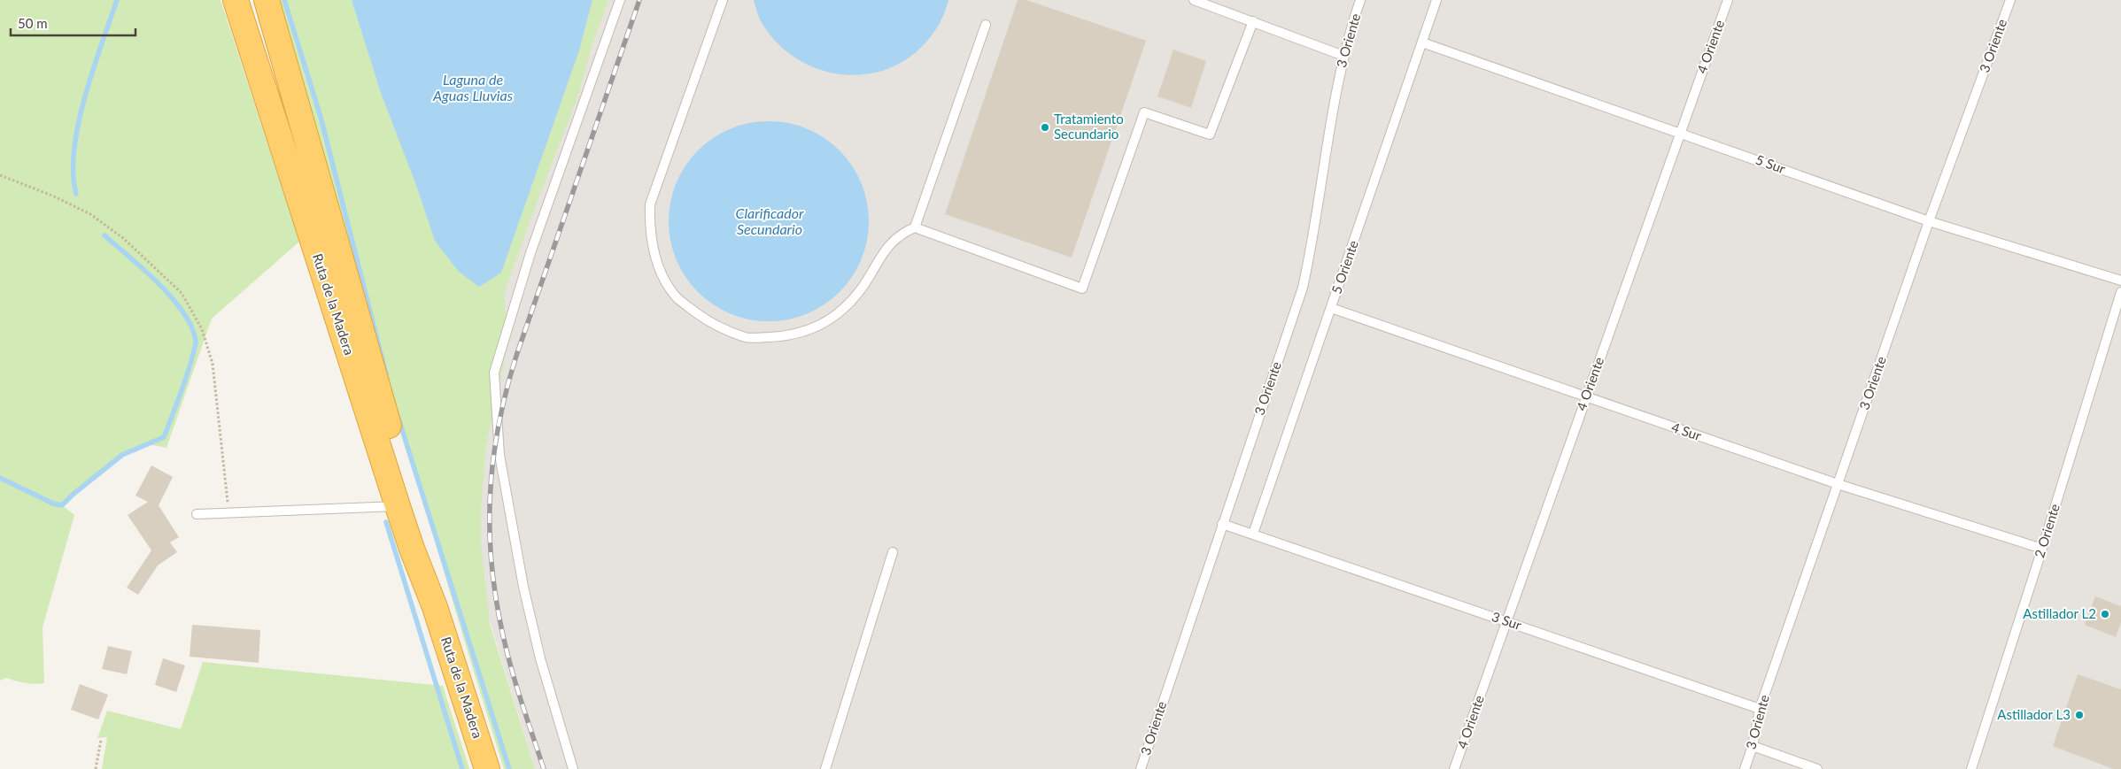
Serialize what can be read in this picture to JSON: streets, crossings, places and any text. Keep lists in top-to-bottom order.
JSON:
{
  "streets": {
    "highway": ["Ruta de la Madera"],
    "lane": [
      "3 Oriente",
      "4 Oriente",
      "5 Sur",
      "5 Oriente",
      "4 Sur",
      "2 Oriente",
      "3 Sur"
    ]
  },
  "crossings": [
    ["3 Oriente", "5 Sur"],
    ["3 Oriente", "4 Sur"],
    ["3 Oriente", "3 Sur"],
    ["4 Oriente", "5 Sur"],
    ["4 Oriente", "4 Sur"],
    ["4 Oriente", "3 Sur"],
    ["5 Sur", "5 Oriente"],
    ["5 Oriente", "4 Sur"],
    ["5 Oriente", "3 Sur"],
    ["4 Sur", "2 Oriente"]
  ],
  "water": ["Laguna de Aguas Lluvias", "Clarificador Secundario"],
  "places": ["Tratamiento Secundario", "Astillador L2", "Astillador L3"],
  "scale_bar": "50 m"
}
